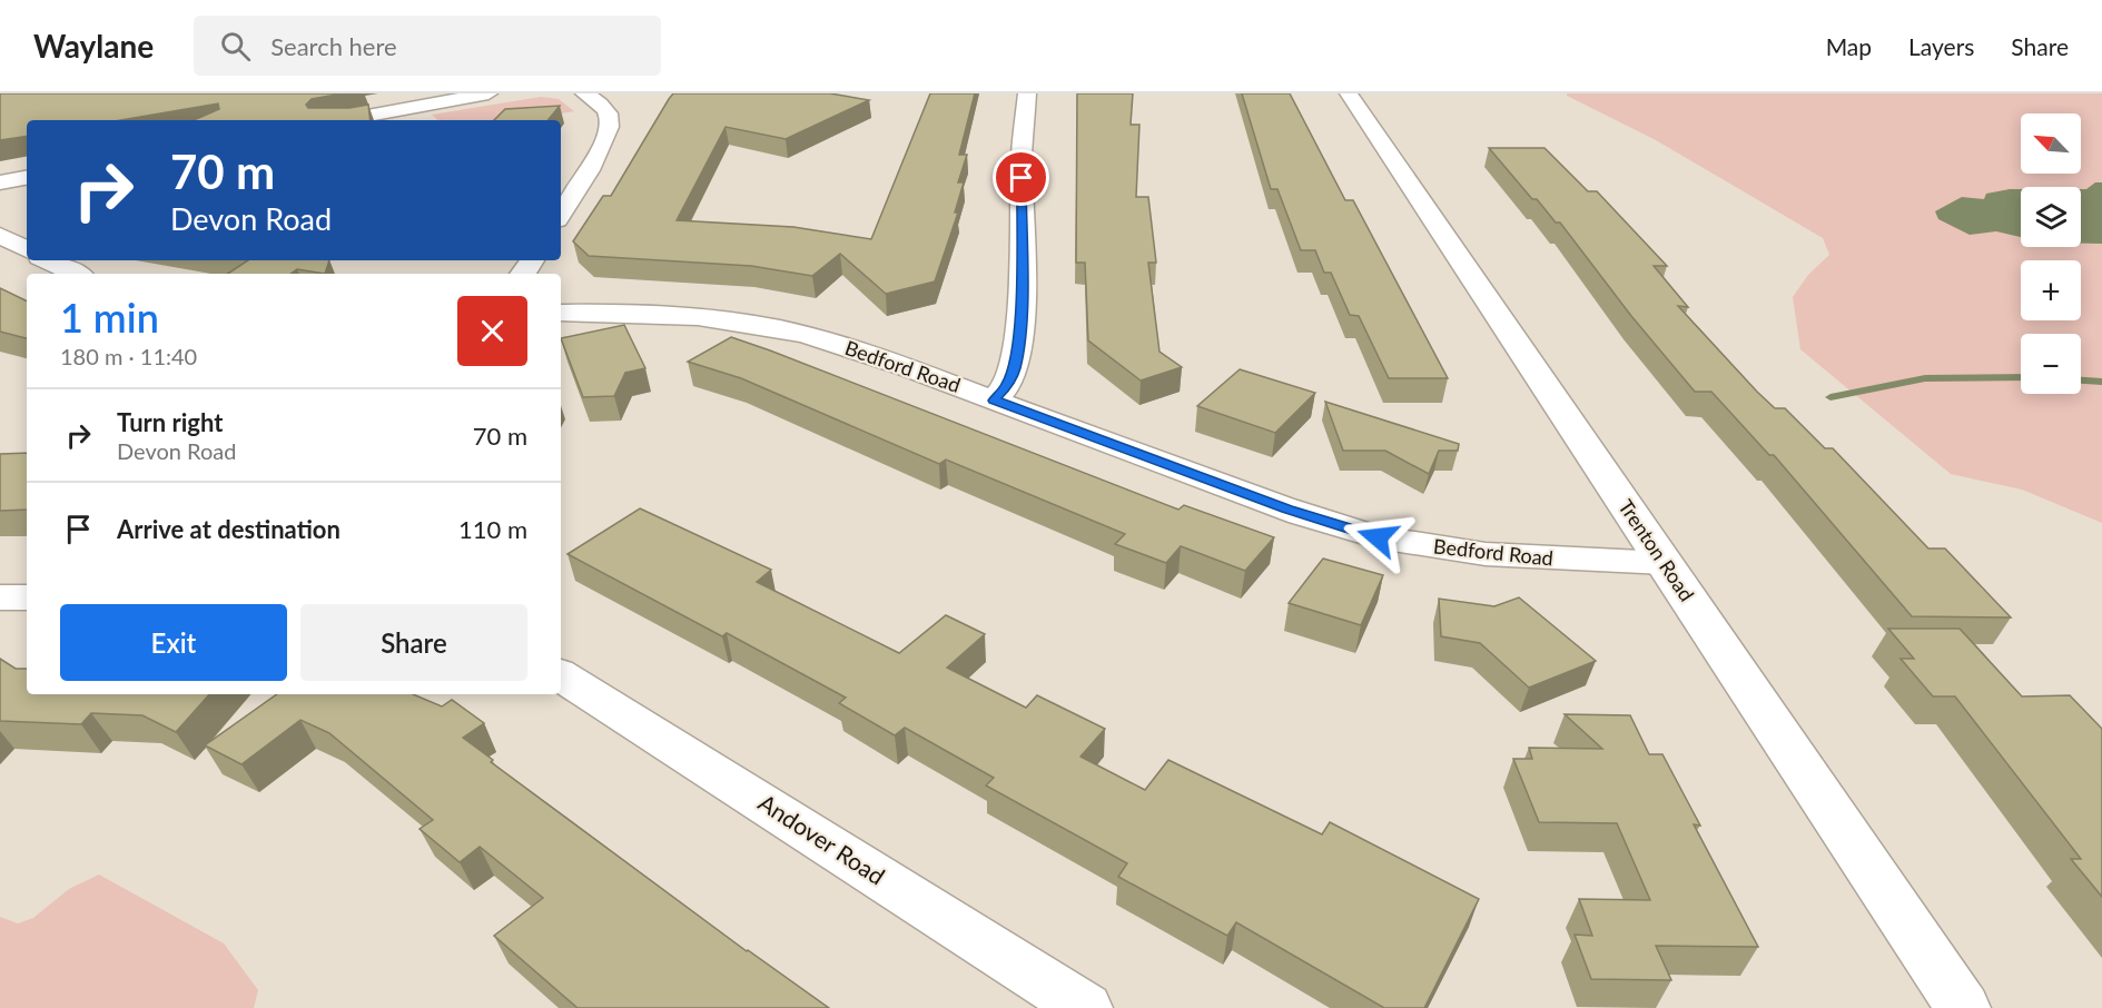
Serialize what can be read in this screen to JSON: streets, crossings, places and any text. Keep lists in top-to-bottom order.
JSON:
{
  "streets": {
    "street": ["Bedford Road", "Trenton Road", "Andover Road"]
  },
  "crossings": [
    ["Bedford Road", "Trenton Road"]
  ],
  "north": "top left",
  "page": {
    "header": "Waylane",
    "search": "Search here",
    "nav": ["Map", "Layers", "Share"],
    "map_buttons": ["+", "−"],
    "turn": ["70 m", "Devon Road"],
    "heading": ["1 min", "180 m · 11:40"],
    "list": [
      {
        "name": "Turn right",
        "note": "Devon Road",
        "value": "70 m"
      },
      {
        "name": "Arrive at destination",
        "value": "110 m"
      }
    ],
    "buttons": ["Exit", "Share"]
  }
}
